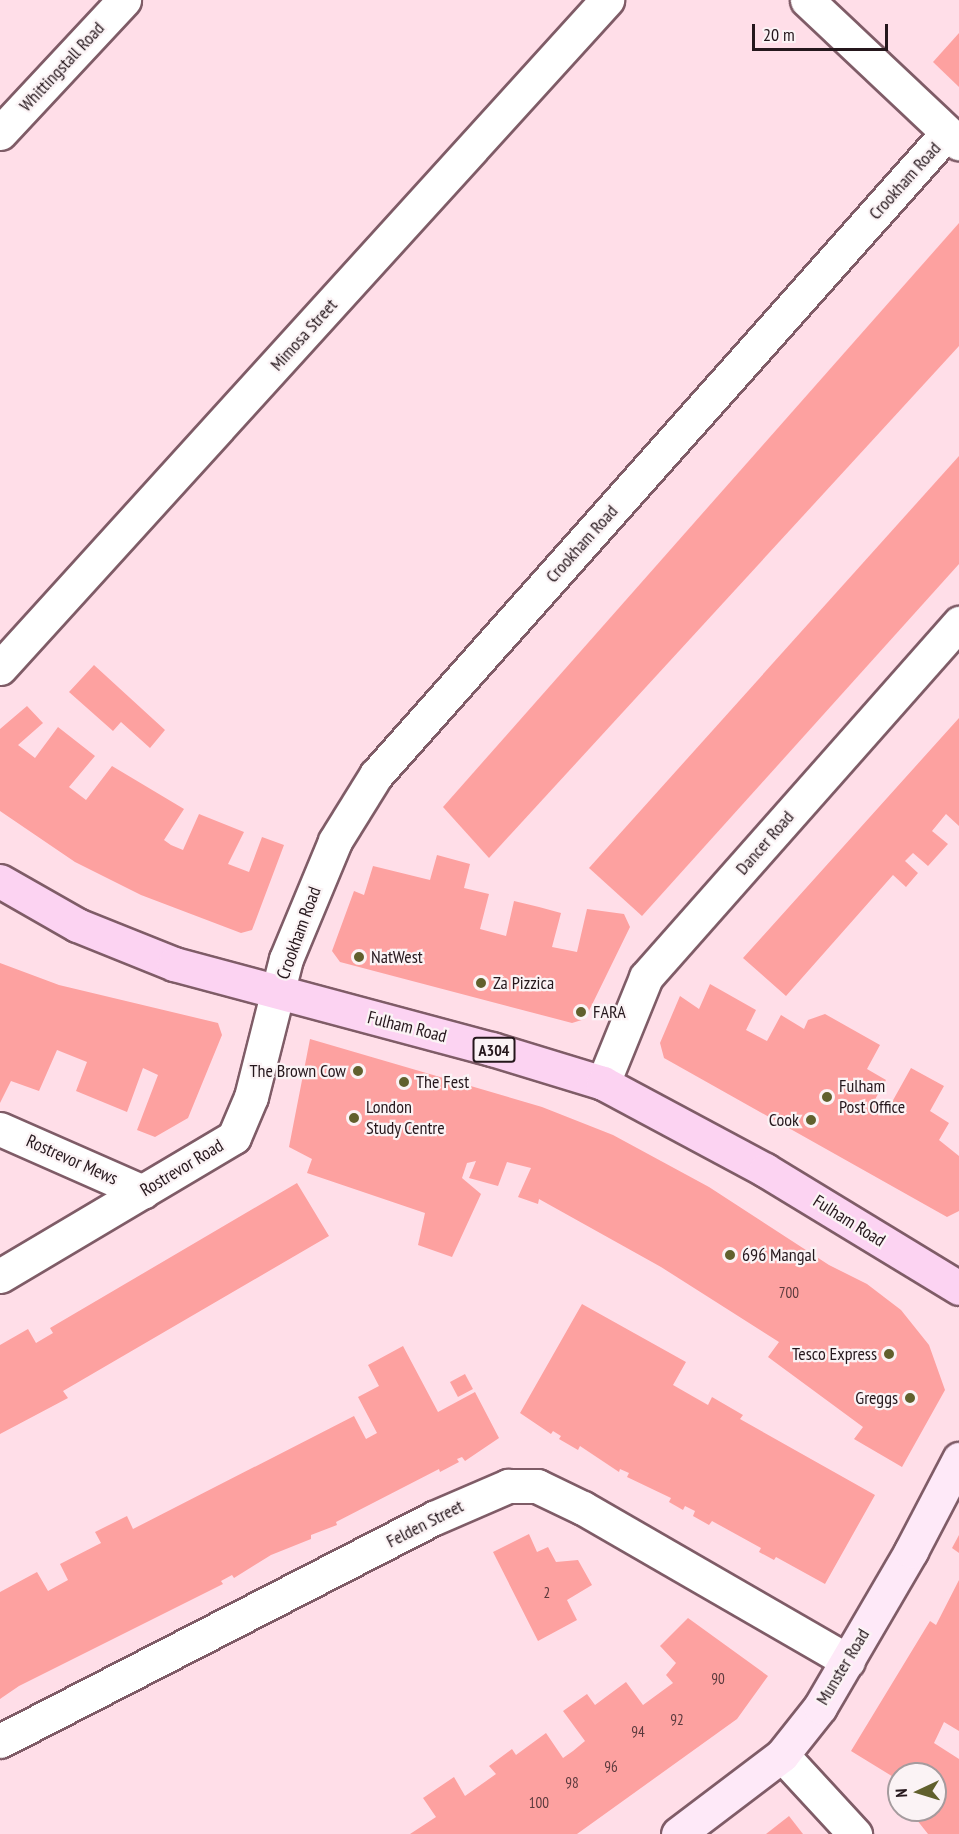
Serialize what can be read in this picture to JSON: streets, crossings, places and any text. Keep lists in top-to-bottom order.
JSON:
{
  "streets": {
    "main road": ["Fulham Road", "A304"],
    "street": [
      "Whittingstall Road",
      "Crookham Road",
      "Mimosa Street",
      "Dancer Road",
      "Rostrevor Mews",
      "Rostrevor Road",
      "Felden Street",
      "Munster Road"
    ]
  },
  "crossings": [
    ["Crookham Road", "Fulham Road"],
    ["Crookham Road", "Rostrevor Road"],
    ["Dancer Road", "Fulham Road"],
    ["Fulham Road", "Rostrevor Road"],
    ["Rostrevor Mews", "Rostrevor Road"],
    ["Felden Street", "Munster Road"]
  ],
  "places": [
    "NatWest",
    "Za Pizzica",
    "FARA",
    "The Brown Cow",
    "The Fest",
    "Fulham Post Office",
    "London Study Centre",
    "Cook",
    "696 Mangal",
    "Tesco Express",
    "Greggs"
  ],
  "house_numbers": [
    "700",
    "2",
    "90",
    "92",
    "94",
    "96",
    "98",
    "100"
  ],
  "scale_bar": "20 m",
  "north": "left"
}
